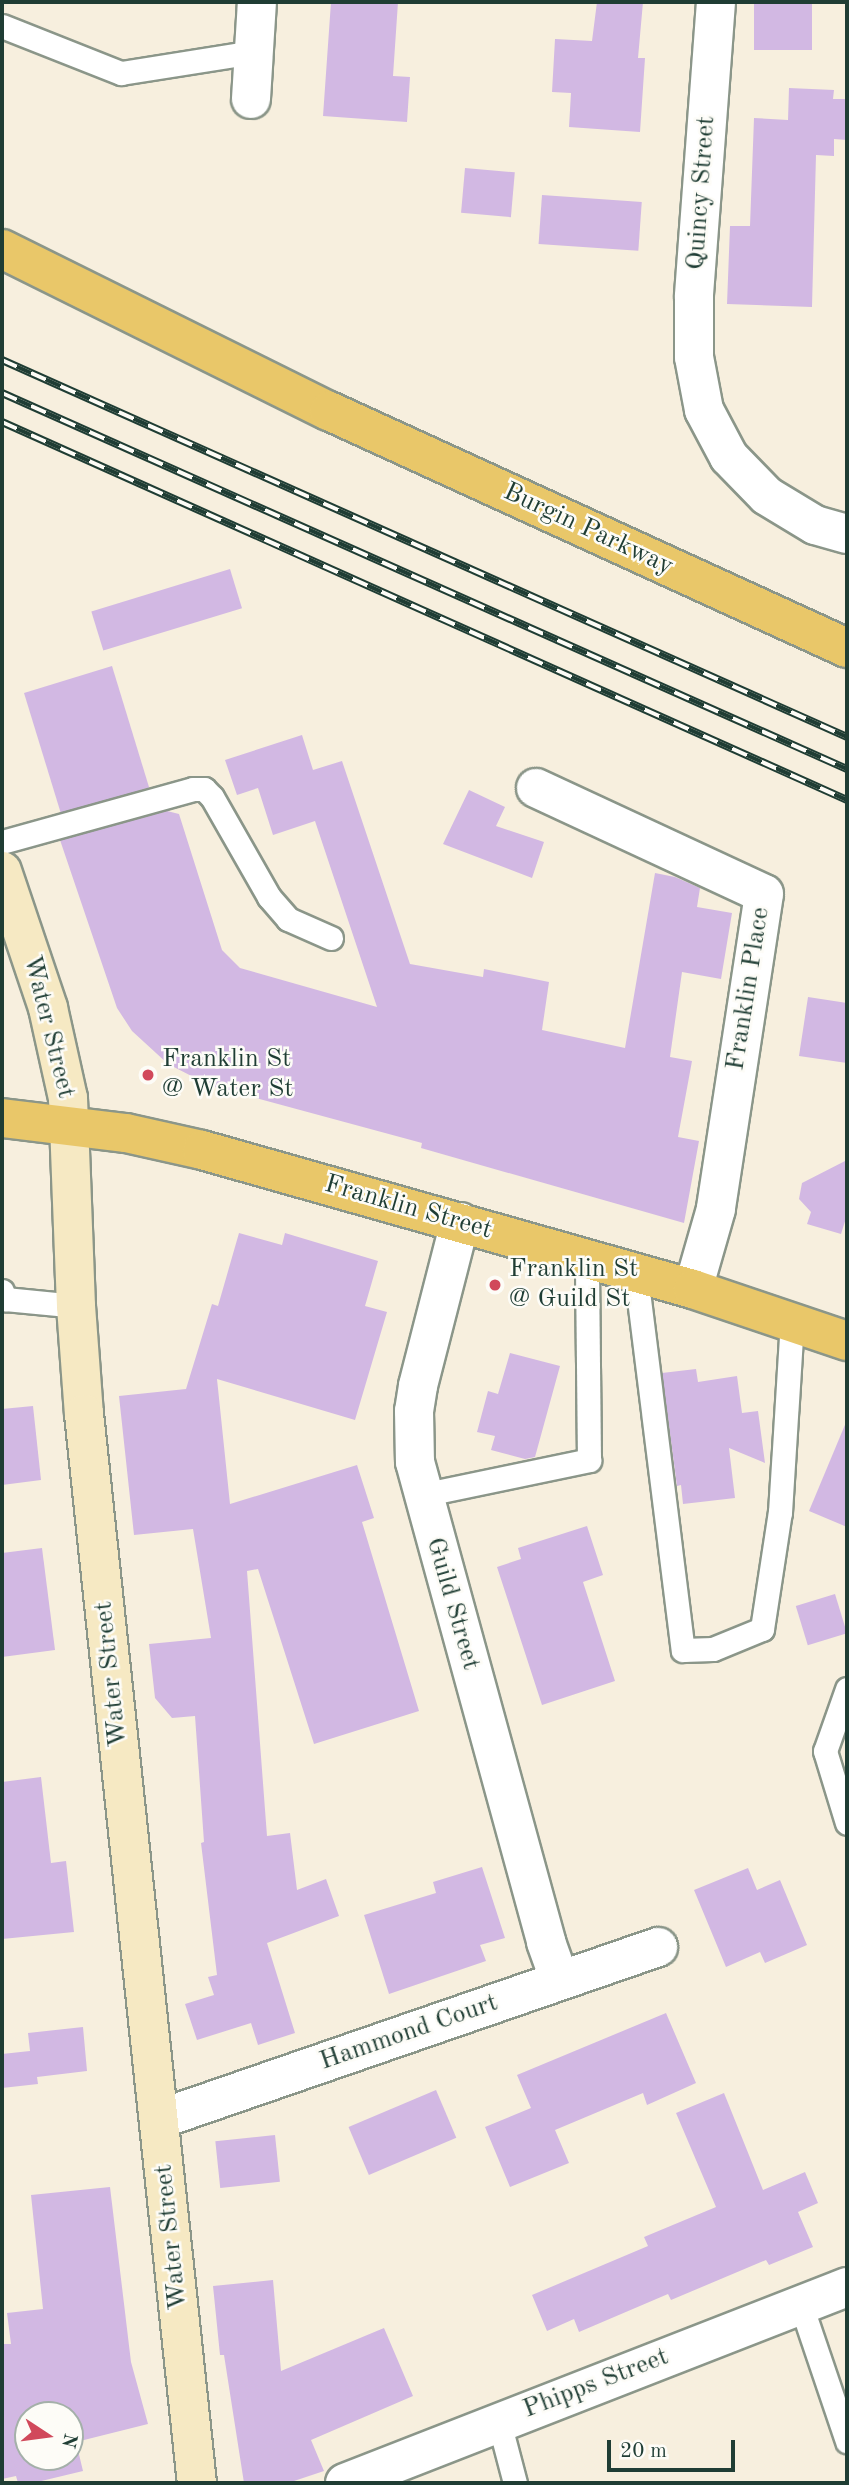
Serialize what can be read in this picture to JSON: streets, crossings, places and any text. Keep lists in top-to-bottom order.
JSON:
{
  "streets": {
    "main road": ["Burgin Parkway", "Water Street", "Franklin Street"],
    "street": [
      "Quincy Street",
      "Franklin Place",
      "Guild Street",
      "Hammond Court",
      "Phipps Street"
    ]
  },
  "crossings": [
    ["Franklin Place", "Franklin Street"],
    ["Water Street", "Franklin Street"],
    ["Water Street", "Hammond Court"],
    ["Franklin Street", "Guild Street"],
    ["Guild Street", "Hammond Court"]
  ],
  "places": ["Franklin St @ Water St", "Franklin St @ Guild St"],
  "scale_bar": "20 m",
  "north": "right"
}
